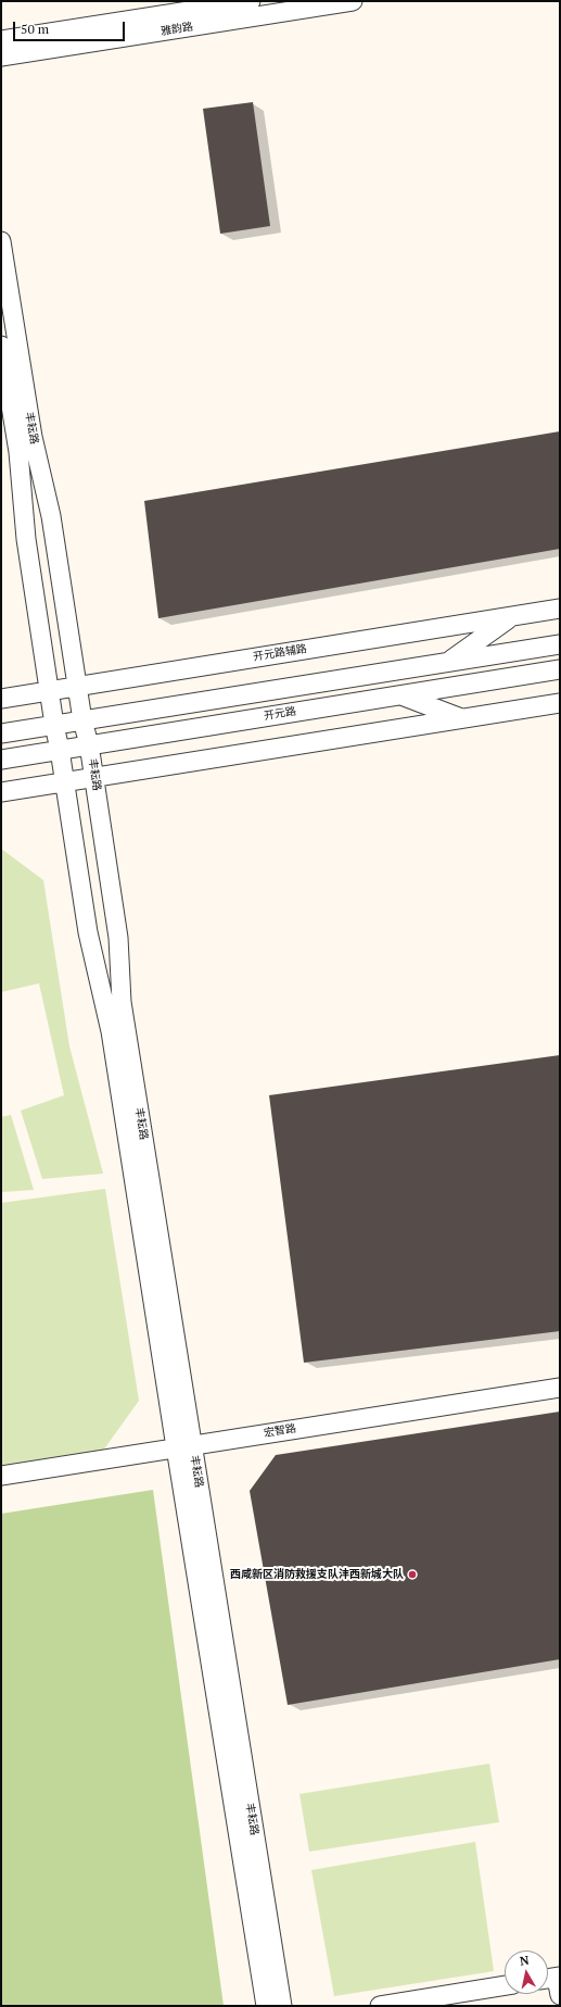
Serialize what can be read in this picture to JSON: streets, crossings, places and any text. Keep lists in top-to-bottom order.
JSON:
{
  "streets": {
    "street": [
      "雅韵路",
      "丰耘路",
      "开元路辅路",
      "开元路",
      "宏智路"
    ]
  },
  "crossings": [
    ["丰耘路", "开元路辅路"],
    ["丰耘路", "开元路"],
    ["丰耘路", "宏智路"]
  ],
  "places": ["西咸新区消防救援支队沣西新城大队"],
  "scale_bar": "50 m",
  "north": "top"
}
